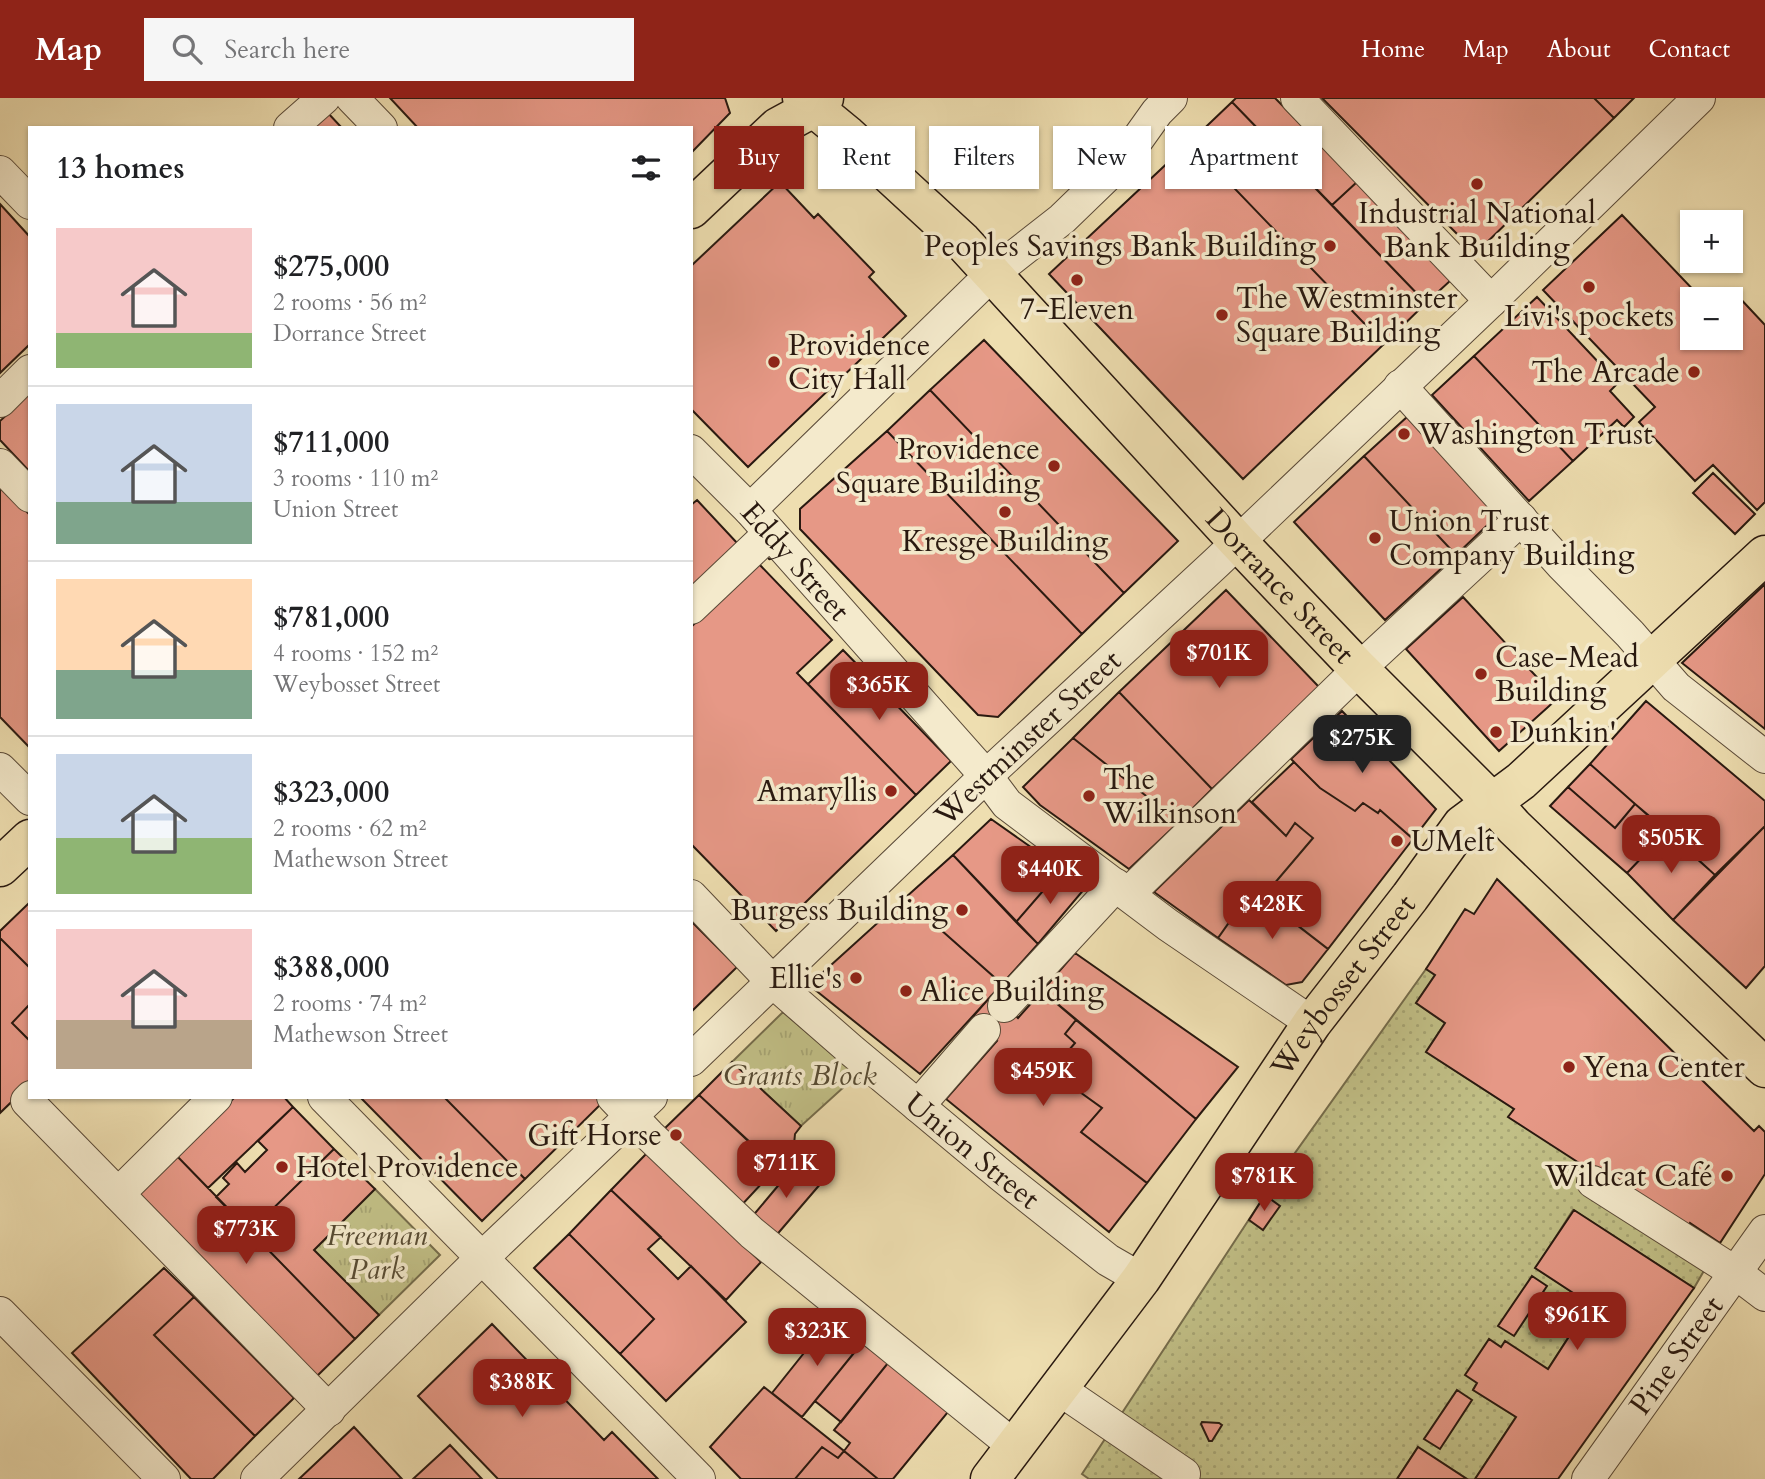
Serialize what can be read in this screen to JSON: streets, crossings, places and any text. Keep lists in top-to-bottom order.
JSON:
{
  "streets": {
    "main road": ["Dorrance Street", "Weybosset Street"],
    "street": [
      "Eddy Street",
      "Westminster Street",
      "Union Street",
      "Pine Street"
    ]
  },
  "crossings": [
    ["Eddy Street", "Westminster Street"],
    ["Eddy Street", "Weybosset Street"],
    ["Dorrance Street", "Westminster Street"],
    ["Dorrance Street", "Weybosset Street"],
    ["Westminster Street", "Union Street"],
    ["Weybosset Street", "Union Street"]
  ],
  "parks": ["Grants Block", "Freeman Park"],
  "places": [
    "Industrial National Bank Building",
    "Peoples Savings Bank Building",
    "7-Eleven",
    "Livi's pockets",
    "The Westminster Square Building",
    "Providence City Hall",
    "The Arcade",
    "Washington Trust",
    "Providence Square Building",
    "Kresge Building",
    "Union Trust Company Building",
    "Case-Mead Building",
    "Dunkin'",
    "Amaryllis",
    "The Wilkinson",
    "UMelt",
    "Burgess Building",
    "Ellie's",
    "Alice Building",
    "Yena Center",
    "Gift Horse",
    "Hotel Providence",
    "Wildcat Café"
  ],
  "page": {
    "header": "Map",
    "search": "Search here",
    "nav": [
      "Home",
      "Map",
      "About",
      "Contact"
    ],
    "chip": [
      "Buy",
      "Rent",
      "Filters",
      "New",
      "Apartment"
    ],
    "heading": "13 homes",
    "map_buttons": ["+", "−"],
    "list": [
      {
        "name": "$275,000",
        "note": "2 rooms · 56 m² · Dorrance Street"
      },
      {
        "name": "$711,000",
        "note": "3 rooms · 110 m² · Union Street"
      },
      {
        "name": "$781,000",
        "note": "4 rooms · 152 m² · Weybosset Street"
      },
      {
        "name": "$323,000",
        "note": "2 rooms · 62 m² · Mathewson Street"
      },
      {
        "name": "$388,000",
        "note": "2 rooms · 74 m² · Mathewson Street"
      }
    ],
    "price": [
      "$701K",
      "$365K",
      "$275K",
      "$505K",
      "$440K",
      "$428K",
      "$459K",
      "$711K",
      "$781K",
      "$773K",
      "$961K",
      "$323K",
      "$388K"
    ]
  }
}
